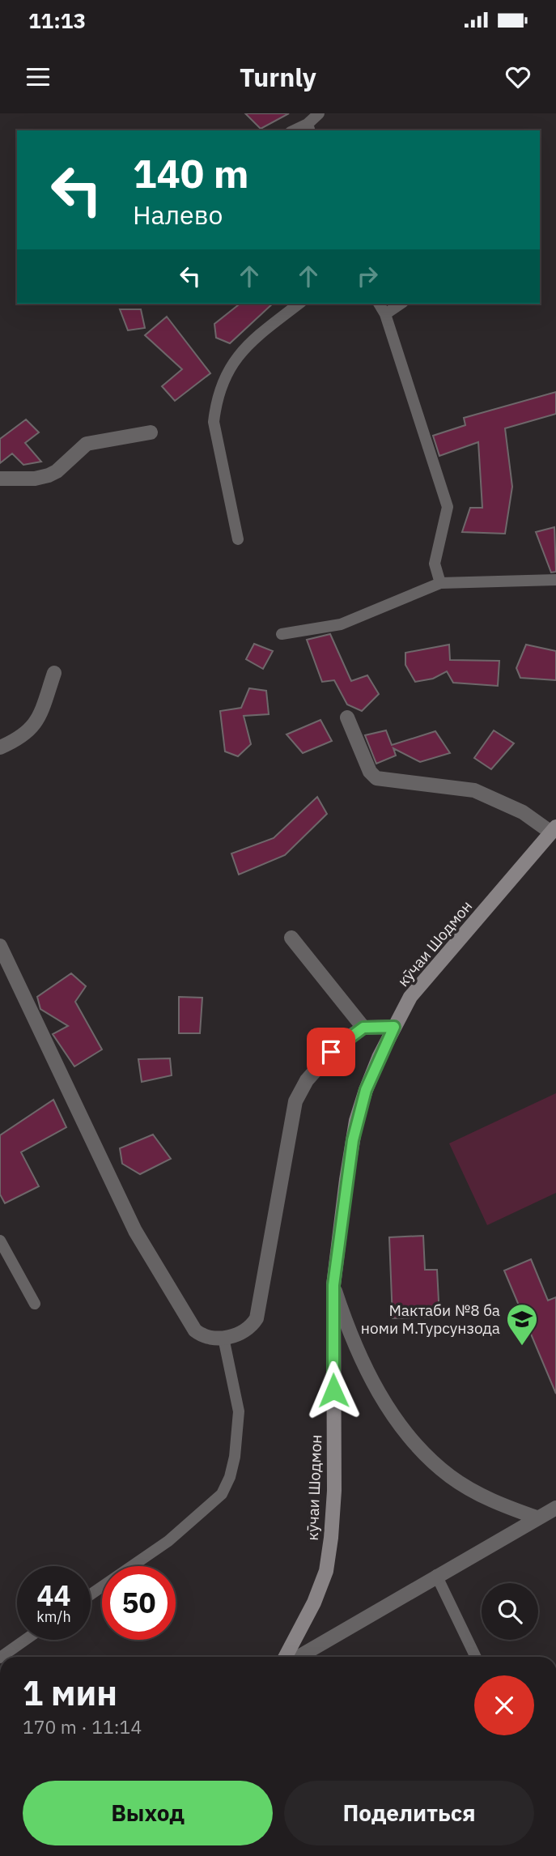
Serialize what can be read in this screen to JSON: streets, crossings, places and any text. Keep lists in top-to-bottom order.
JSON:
{
  "streets": {
    "main road": ["кӯчаи Шодмон"]
  },
  "places": {
    "school or university": ["Мактаби №8 ба номи М.Турсунзода"]
  },
  "page": {
    "status": "11:13",
    "header": "Turnly",
    "turn": ["140 m", "Налево"],
    "speed": "44 km/h",
    "limit": "50",
    "heading": ["1 мин", "170 m · 11:14"],
    "buttons": ["Выход", "Поделиться"]
  }
}
